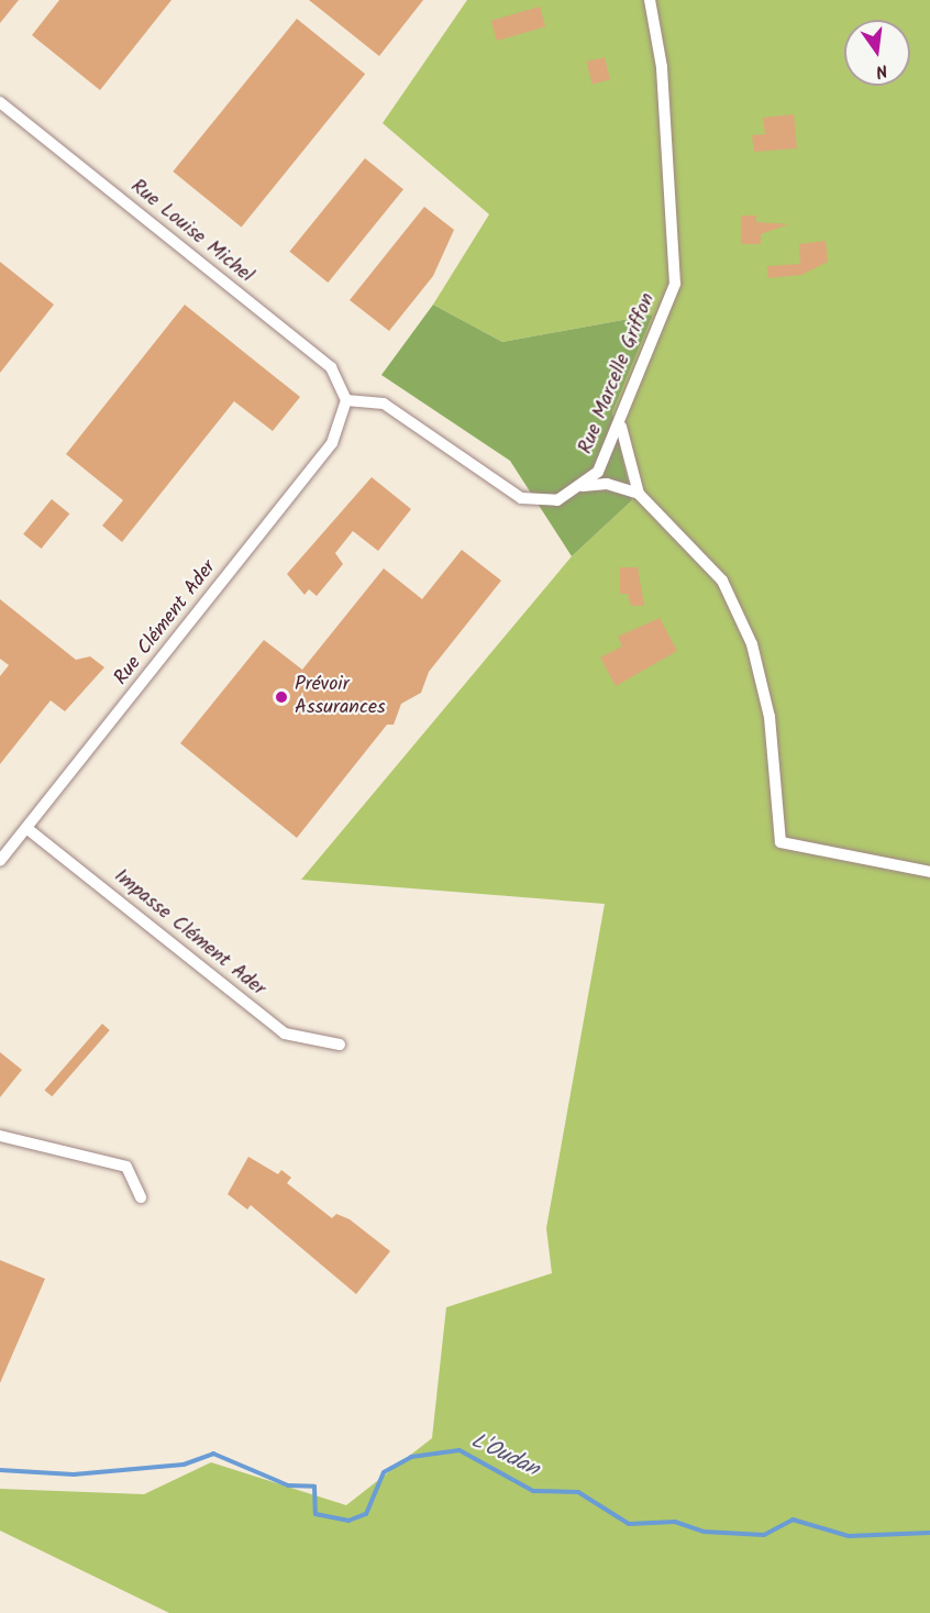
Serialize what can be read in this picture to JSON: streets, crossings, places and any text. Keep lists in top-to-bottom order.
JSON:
{
  "streets": {
    "street": [
      "Rue Louise Michel",
      "Rue Marcelle Griffon",
      "Rue Clément Ader",
      "Impasse Clément Ader"
    ]
  },
  "crossings": [
    ["Rue Louise Michel", "Rue Marcelle Griffon"],
    ["Rue Louise Michel", "Rue Clément Ader"],
    ["Rue Marcelle Griffon", "Rue Clément Ader"],
    ["Rue Clément Ader", "Impasse Clément Ader"]
  ],
  "water": ["L'Oudan"],
  "places": ["Prévoir Assurances"],
  "north": "bottom"
}
